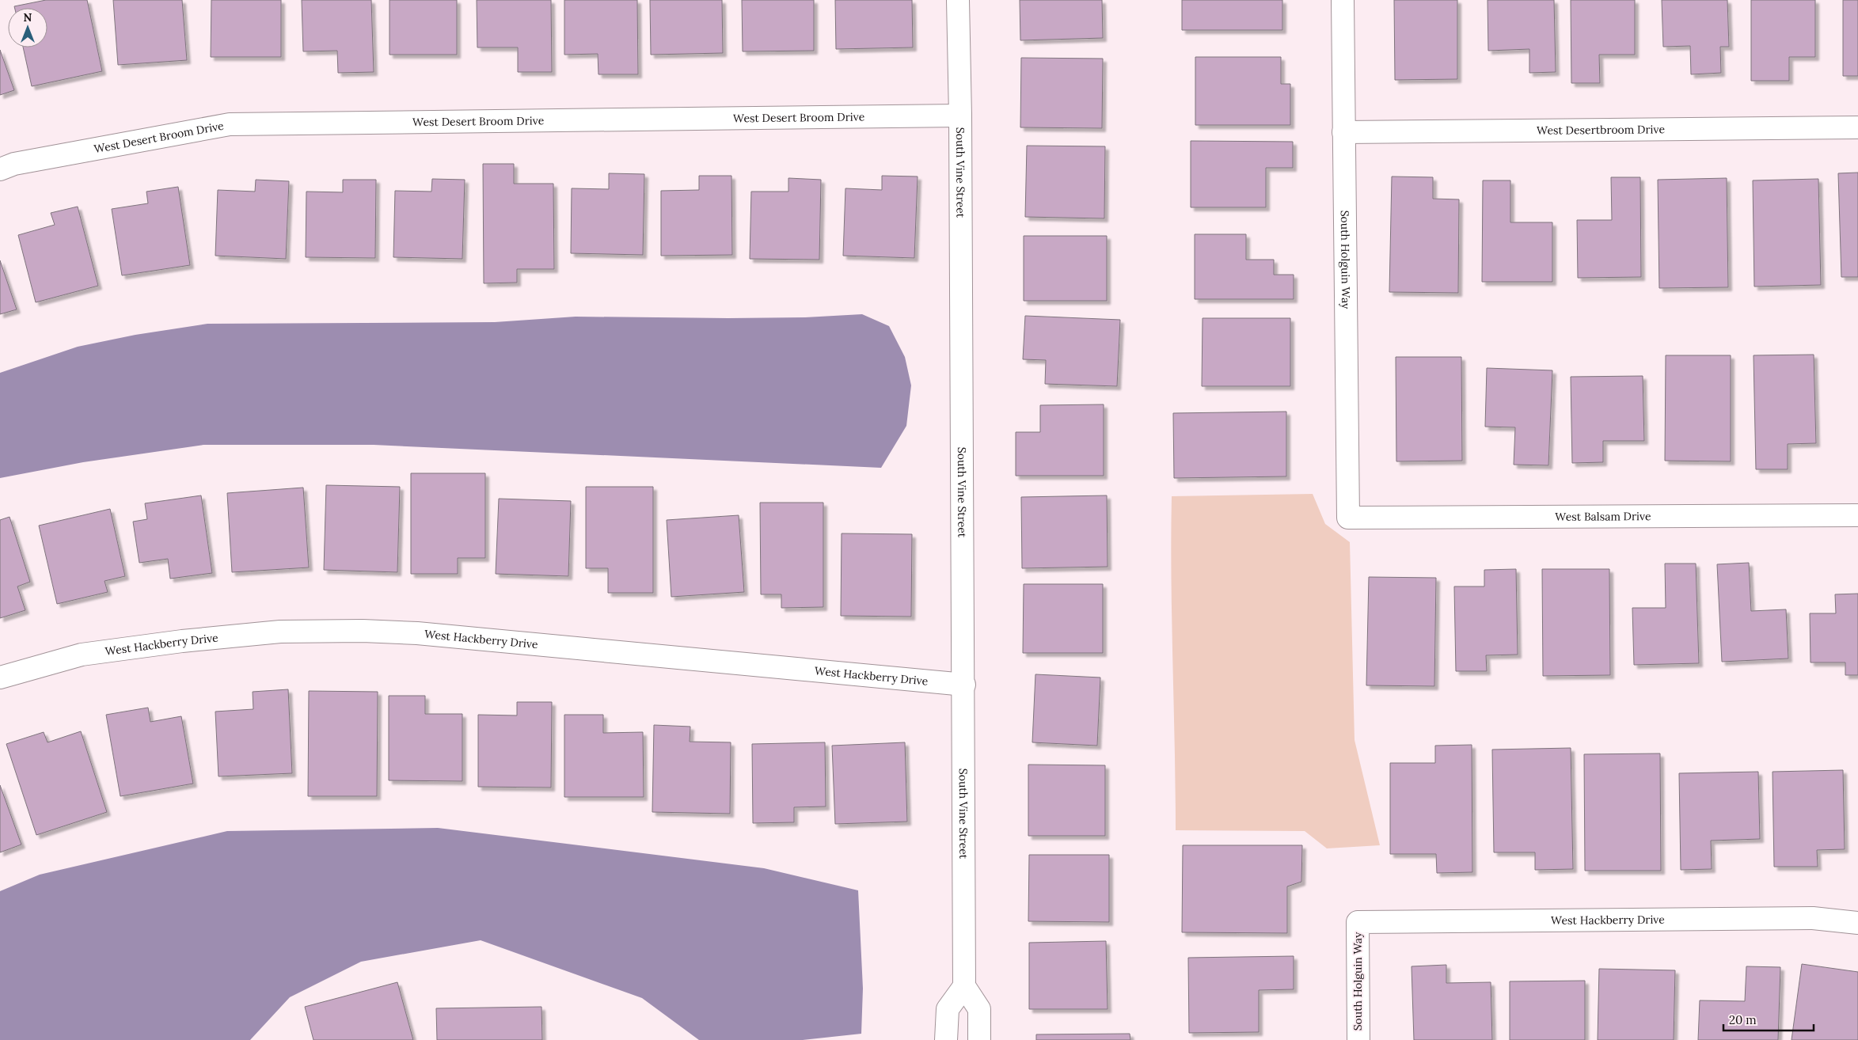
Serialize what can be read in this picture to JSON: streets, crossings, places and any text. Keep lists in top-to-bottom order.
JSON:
{
  "streets": {
    "street": [
      "West Desert Broom Drive",
      "West Desertbroom Drive",
      "South Vine Street",
      "South Holguin Way",
      "West Balsam Drive",
      "West Hackberry Drive"
    ]
  },
  "crossings": [
    ["West Desert Broom Drive", "South Vine Street"],
    ["West Desertbroom Drive", "South Holguin Way"],
    ["South Vine Street", "West Hackberry Drive"],
    ["South Holguin Way", "West Balsam Drive"],
    ["South Holguin Way", "West Hackberry Drive"]
  ],
  "scale_bar": "20 m",
  "north": "top"
}
